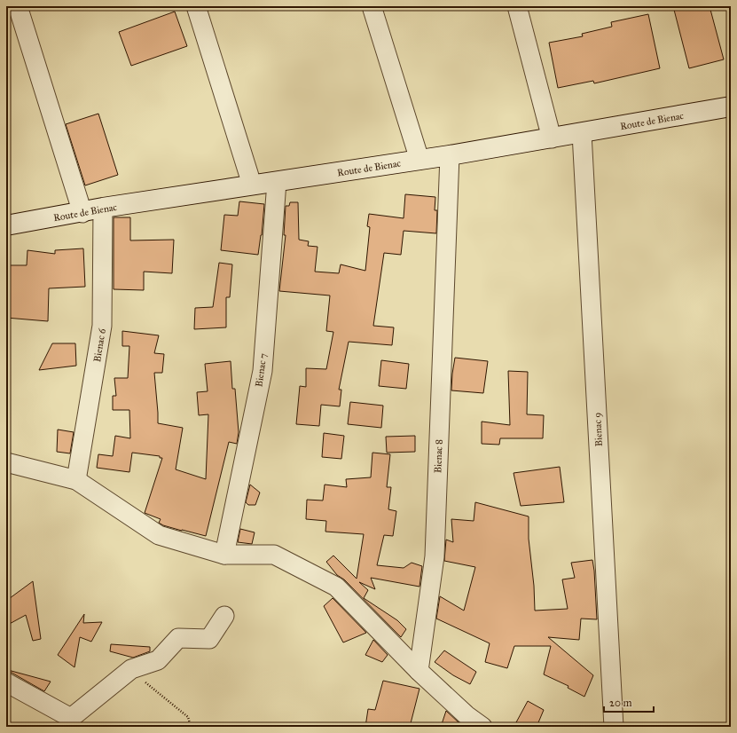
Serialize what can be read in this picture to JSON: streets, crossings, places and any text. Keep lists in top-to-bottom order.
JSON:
{
  "streets": {
    "main road": ["Route de Bienac"],
    "street": [
      "Bienac 6",
      "Bienac 7",
      "Bienac 9",
      "Bienac 8"
    ]
  },
  "crossings": [
    ["Route de Bienac", "Bienac 6"],
    ["Route de Bienac", "Bienac 7"],
    ["Route de Bienac", "Bienac 9"],
    ["Route de Bienac", "Bienac 8"]
  ],
  "scale_bar": "20 m"
}
